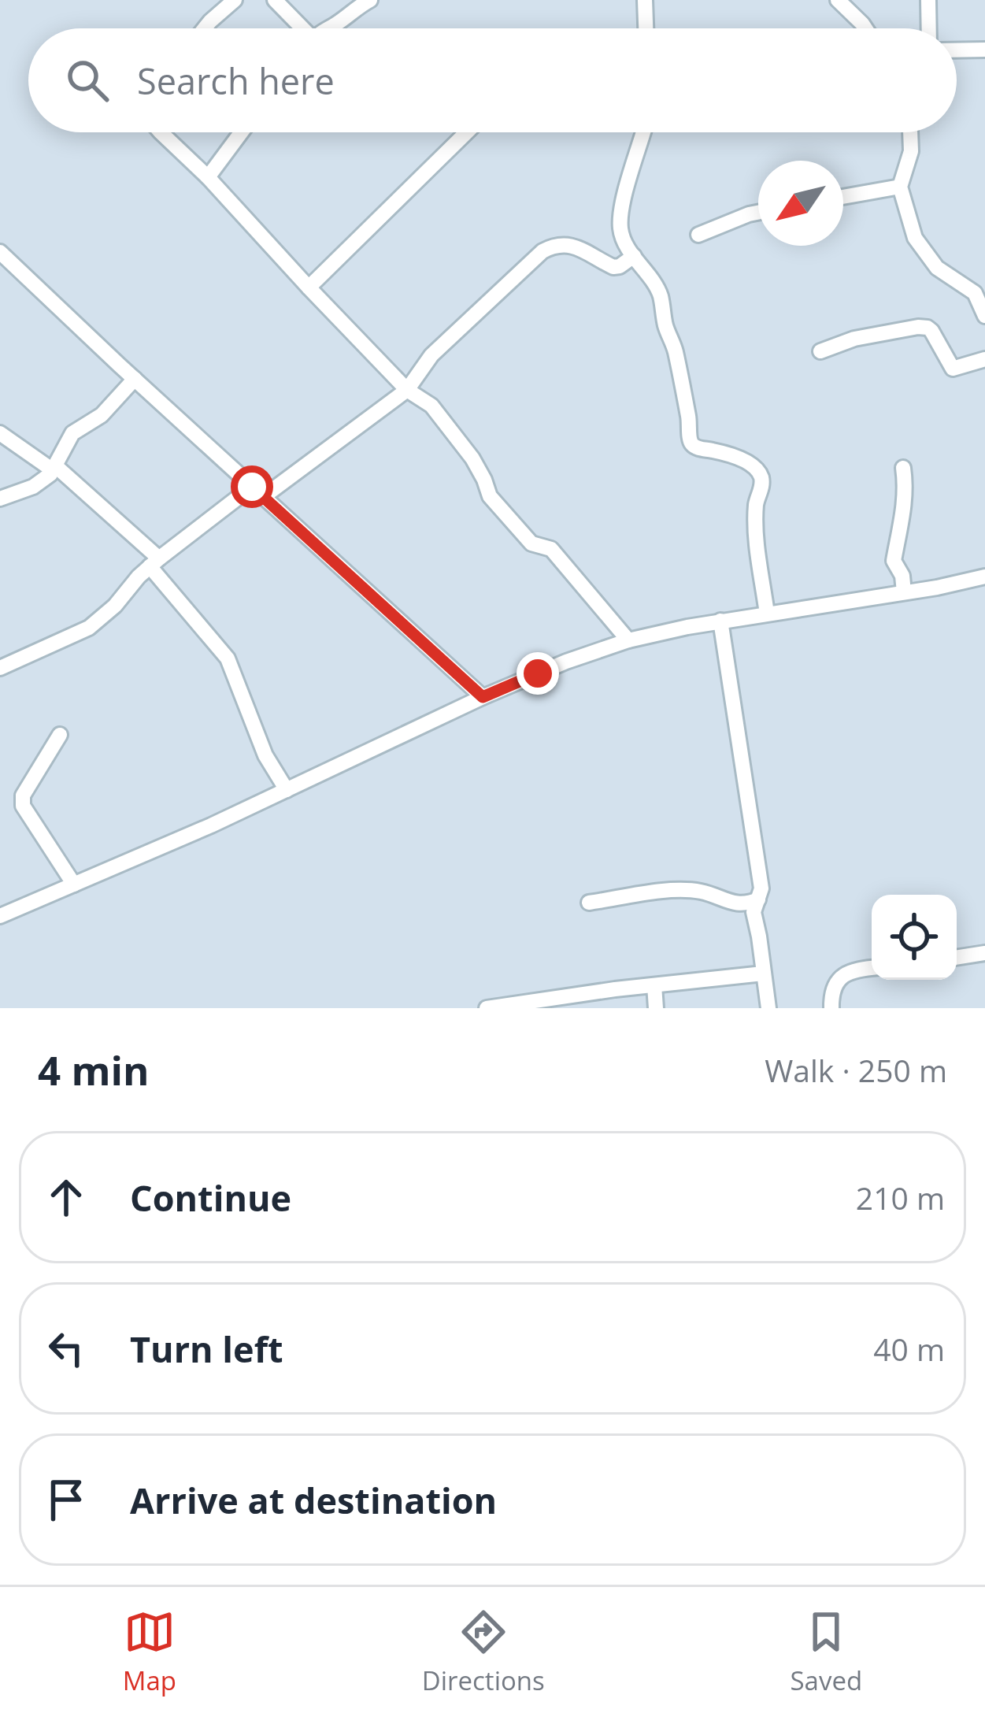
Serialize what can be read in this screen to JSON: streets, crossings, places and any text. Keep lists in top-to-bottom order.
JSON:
{
  "north": "bottom left",
  "page": {
    "search": "Search here",
    "heading": ["4 min", "Walk · 250 m"],
    "list": [
      ["Continue", "210 m"],
      ["Turn left", "40 m"],
      "Arrive at destination"
    ],
    "nav": ["Map", "Directions", "Saved"]
  }
}
